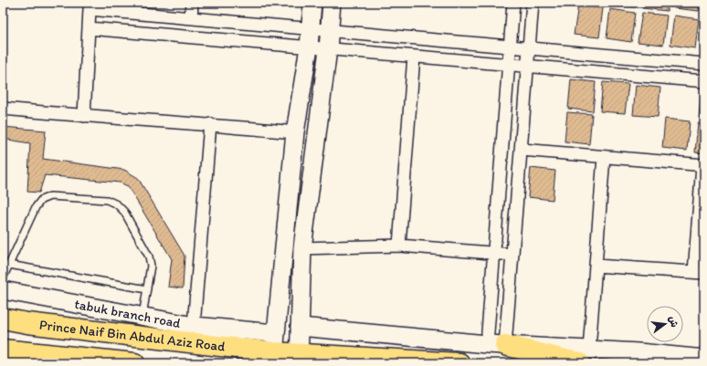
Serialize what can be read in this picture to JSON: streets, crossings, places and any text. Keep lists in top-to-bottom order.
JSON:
{
  "streets": {
    "highway": ["Prince Naif Bin Abdul Aziz Road"],
    "main road": ["tabuk branch road"]
  },
  "crossings": [
    ["tabuk branch road", "Prince Naif Bin Abdul Aziz Road"]
  ],
  "north": "right"
}
